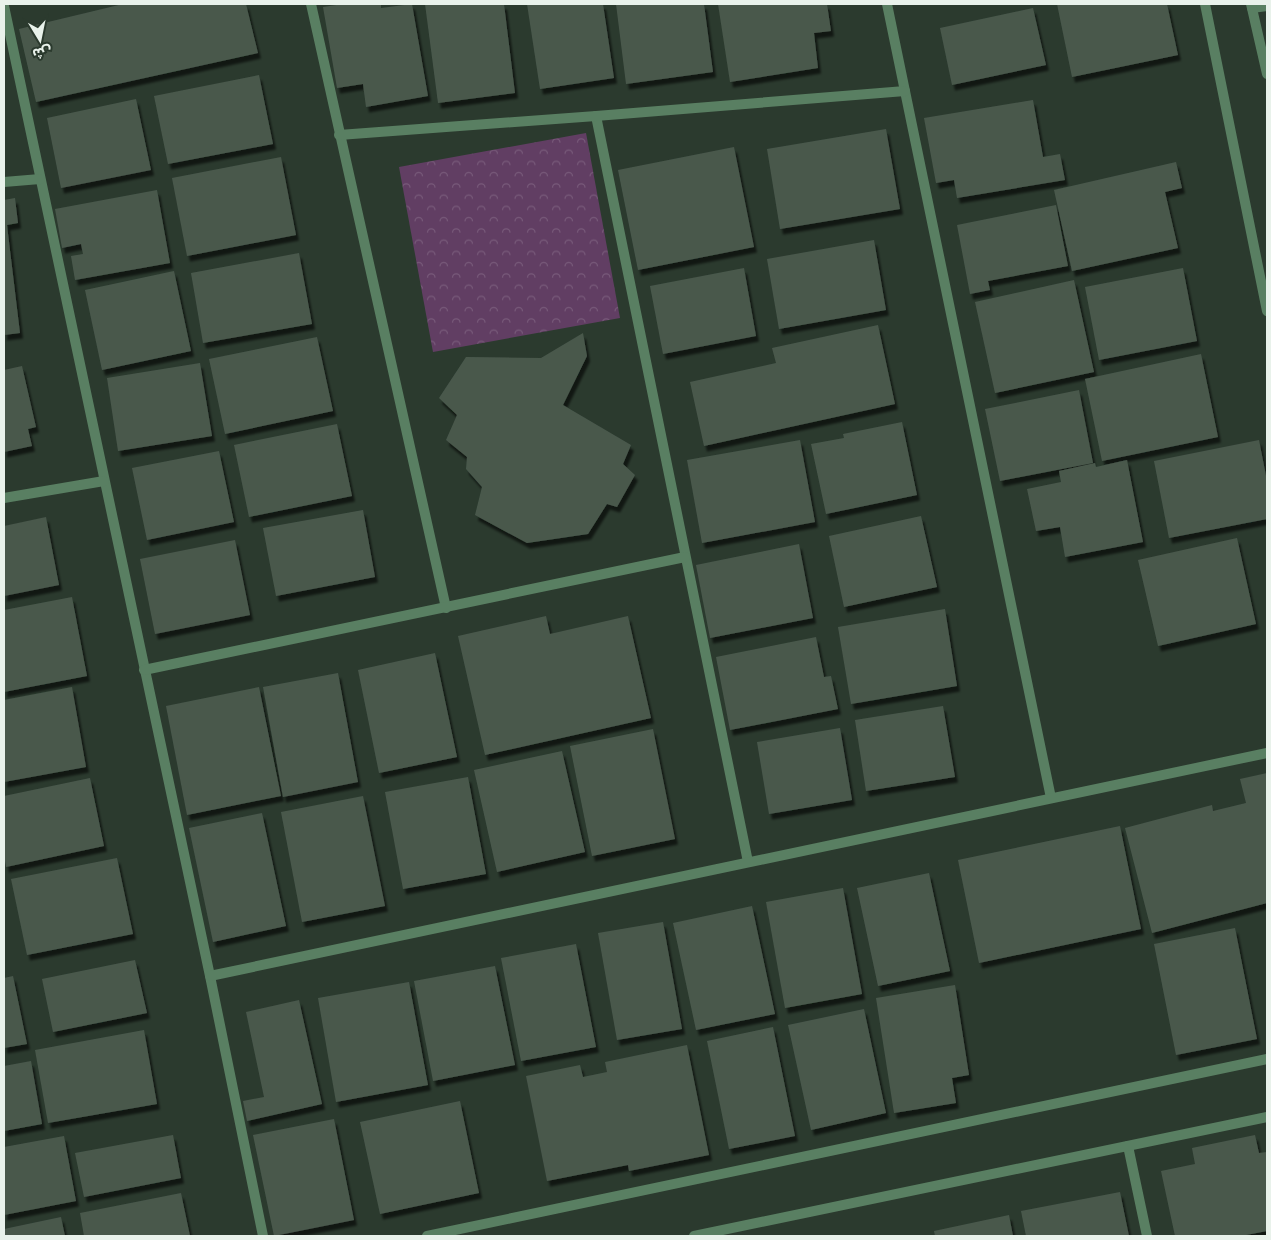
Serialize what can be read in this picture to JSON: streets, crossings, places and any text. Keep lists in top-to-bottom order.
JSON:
{
  "north": "bottom"
}
